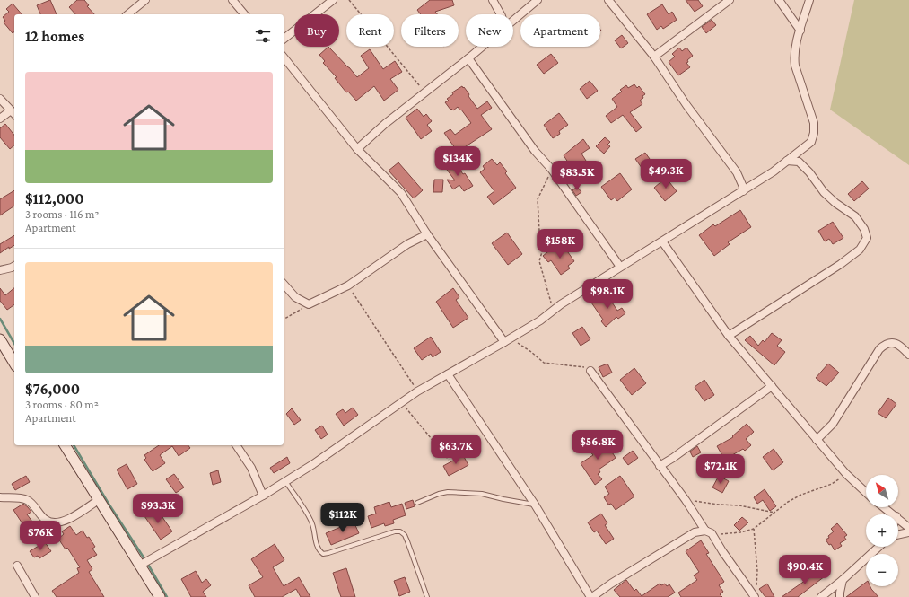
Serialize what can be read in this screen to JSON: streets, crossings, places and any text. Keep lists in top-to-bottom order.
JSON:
{
  "north": "top left",
  "page": {
    "chip": [
      "Buy",
      "Rent",
      "Filters",
      "New",
      "Apartment"
    ],
    "heading": "12 homes",
    "list": [
      {
        "name": "$112,000",
        "note": "3 rooms · 116 m² · Apartment"
      },
      {
        "name": "$76,000",
        "note": "3 rooms · 80 m² · Apartment"
      }
    ],
    "price": [
      "$134K",
      "$49.3K",
      "$83.5K",
      "$158K",
      "$98.1K",
      "$56.8K",
      "$63.7K",
      "$72.1K",
      "$93.3K",
      "$112K",
      "$76K",
      "$90.4K"
    ],
    "map_buttons": ["+", "−"]
  }
}
